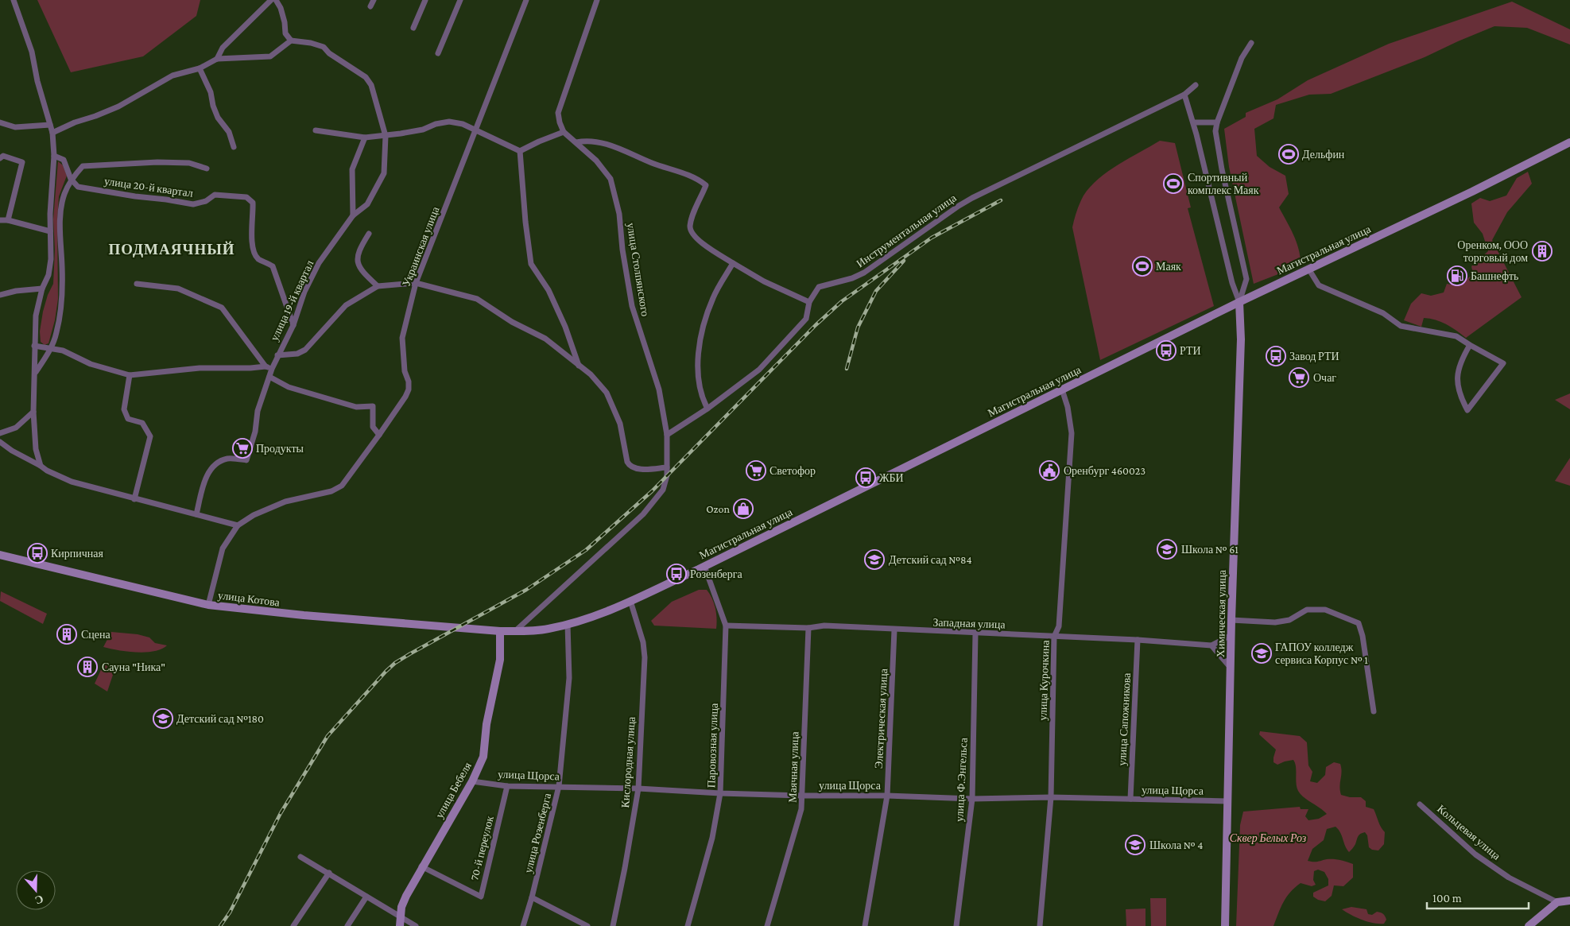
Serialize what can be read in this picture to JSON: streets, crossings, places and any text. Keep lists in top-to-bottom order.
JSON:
{
  "streets": {
    "street": [
      "улица 20-й квартал",
      "Инструментальная улица",
      "Украинская улица",
      "Магистральная улица",
      "улица Столпянского",
      "улица 19-й квартал",
      "улица Котова",
      "Химическая улица",
      "Западная улица",
      "улица Курочкина",
      "Электрическая улица",
      "улица Сапожникова",
      "Паровозная улица",
      "Кислородная улица",
      "Маячная улица",
      "улица Щорса",
      "улица Ф.Энгельса",
      "улица Бебеля",
      "Кольцевая улица",
      "улица Розенберга",
      "70-й переулок"
    ]
  },
  "crossings": [
    ["улица 20-й квартал", "улица 19-й квартал"],
    ["Инструментальная улица", "улица Столпянского"],
    ["Инструментальная улица", "Химическая улица"],
    ["Украинская улица", "улица Котова"],
    ["Магистральная улица", "улица Столпянского"],
    ["Магистральная улица", "улица Котова"],
    ["Магистральная улица", "Химическая улица"],
    ["Магистральная улица", "улица Курочкина"],
    ["Магистральная улица", "Паровозная улица"],
    ["Магистральная улица", "Кислородная улица"],
    ["Магистральная улица", "улица Бебеля"],
    ["Магистральная улица", "улица Розенберга"],
    ["улица Котова", "улица Бебеля"],
    ["Химическая улица", "улица Щорса"],
    ["Западная улица", "улица Курочкина"],
    ["Западная улица", "Электрическая улица"],
    ["Западная улица", "улица Сапожникова"],
    ["Западная улица", "Паровозная улица"],
    ["Западная улица", "Маячная улица"],
    ["Западная улица", "улица Ф.Энгельса"],
    ["улица Курочкина", "улица Щорса"],
    ["Электрическая улица", "улица Щорса"],
    ["улица Сапожникова", "улица Щорса"],
    ["Паровозная улица", "улица Щорса"],
    ["Кислородная улица", "улица Щорса"],
    ["Маячная улица", "улица Щорса"],
    ["улица Щорса", "улица Ф.Энгельса"],
    ["улица Щорса", "улица Бебеля"],
    ["улица Щорса", "улица Розенберга"],
    ["улица Щорса", "70-й переулок"],
    ["улица Бебеля", "70-й переулок"]
  ],
  "districts": ["ПОДМАЯЧНЫЙ"],
  "parks": ["Сквер Белых Роз"],
  "places": {
    "sports": ["Дельфин", "Спортивный комплекс Маяк", "Маяк"],
    "building": ["Оренком, ООО торговый дом", "Сцена", "Сауна \"Ника\""],
    "fuel station": ["Башнефть"],
    "bus stop": [
      "РТИ",
      "Завод РТИ",
      "ЖБИ",
      "Кирпичная",
      "Розенберга"
    ],
    "supermarket": ["Очаг", "Продукты", "Светофор"],
    "public building": ["Оренбург 460023"],
    "shop": ["Ozon"],
    "school or university": [
      "Школа № 61",
      "Детский сад №84",
      "ГАПОУ колледж сервиса Корпус № 1",
      "Детский сад №180",
      "Школа № 4"
    ]
  },
  "scale_bar": "100 m",
  "north": "bottom"
}
